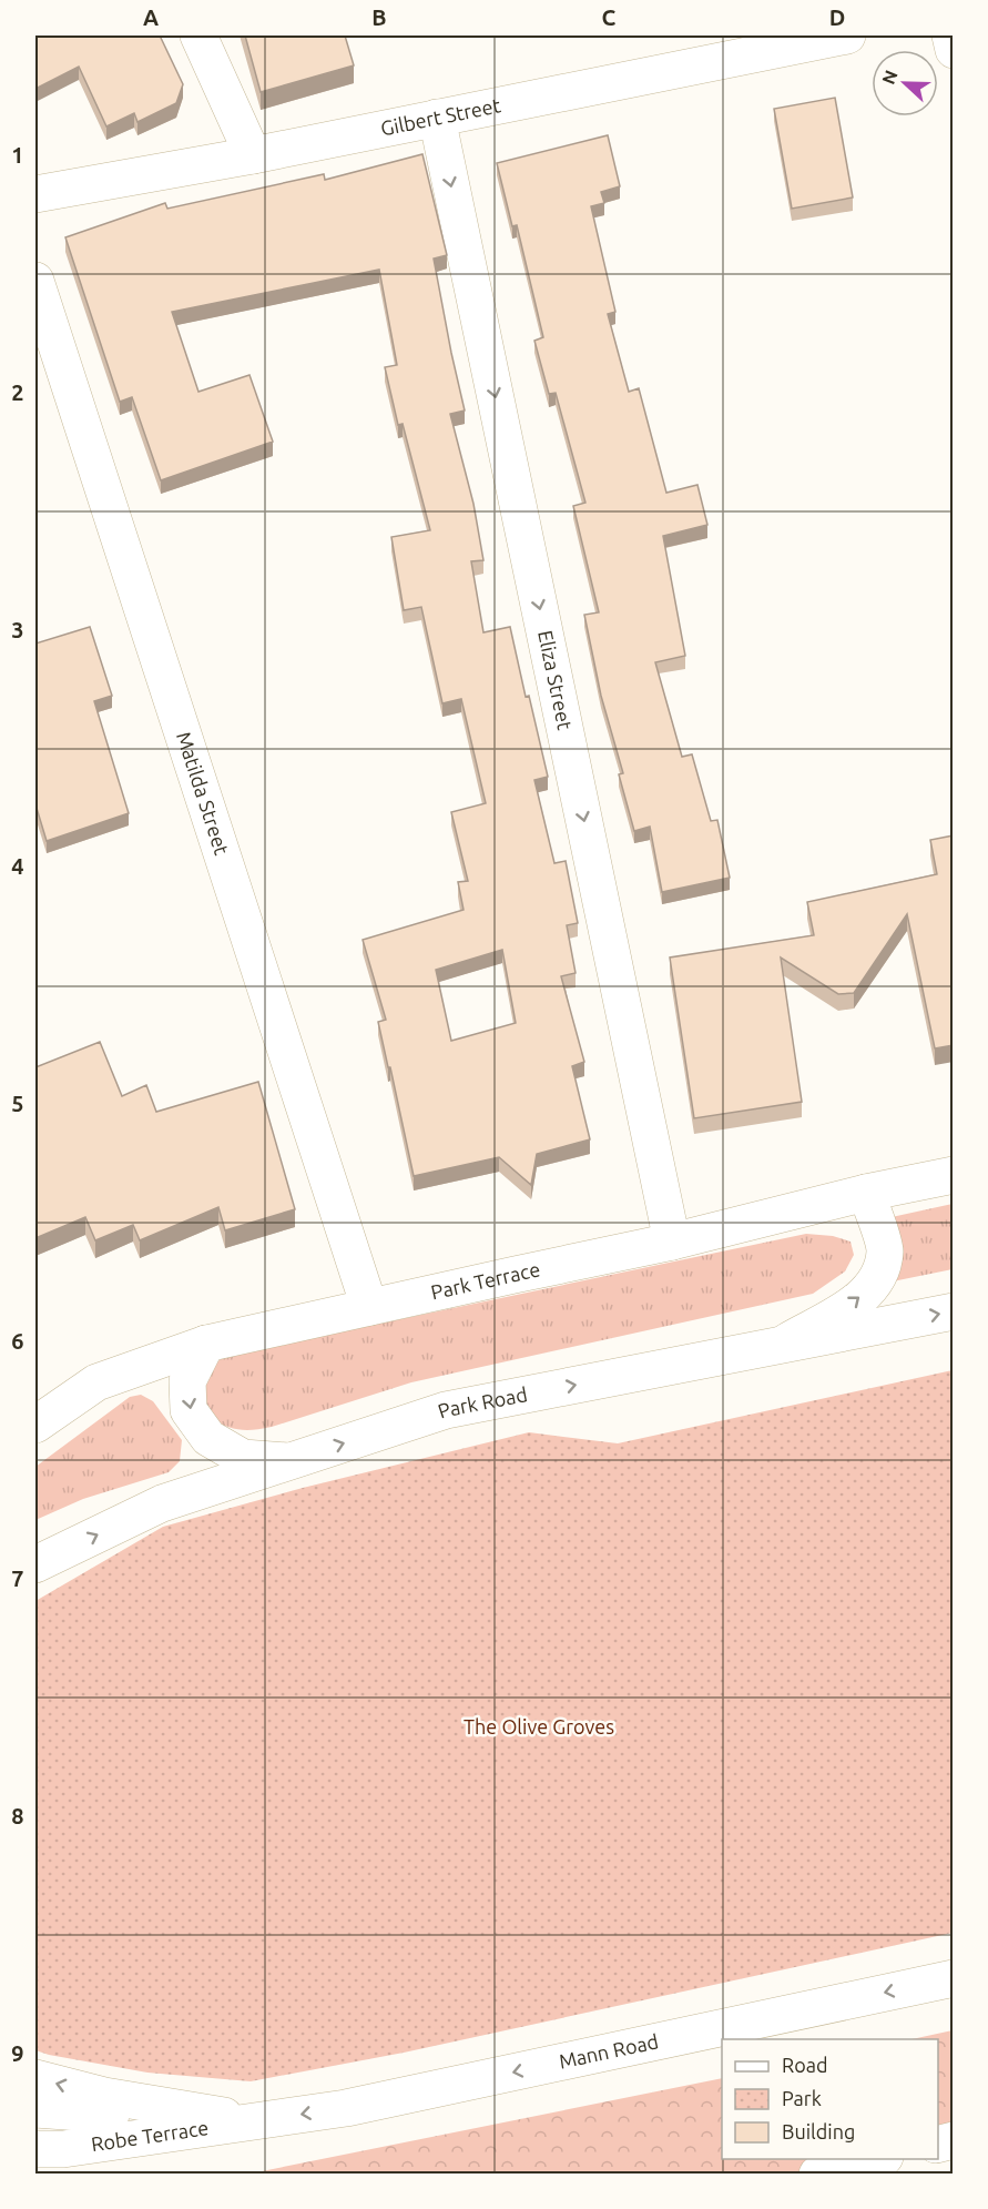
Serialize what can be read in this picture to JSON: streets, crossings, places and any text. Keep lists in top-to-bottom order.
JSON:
{
  "streets": {
    "main road": [
      "Gilbert Street",
      "Eliza Street",
      "Matilda Street",
      "Park Terrace",
      "Park Road",
      "Mann Road",
      "Robe Terrace"
    ]
  },
  "crossings": [
    ["Gilbert Street", "Eliza Street"],
    ["Eliza Street", "Park Terrace"],
    ["Matilda Street", "Park Terrace"],
    ["Mann Road", "Robe Terrace"]
  ],
  "one_way": ["Eliza Street", "Park Road", "Mann Road"],
  "parks": ["The Olive Groves"],
  "legend": ["Road", "Park", "Building"],
  "north": "left",
  "grid": {
    "columns": [
      "A",
      "B",
      "C",
      "D"
    ],
    "rows": [
      "1",
      "2",
      "3",
      "4",
      "5",
      "6",
      "7",
      "8",
      "9"
    ]
  }
}
